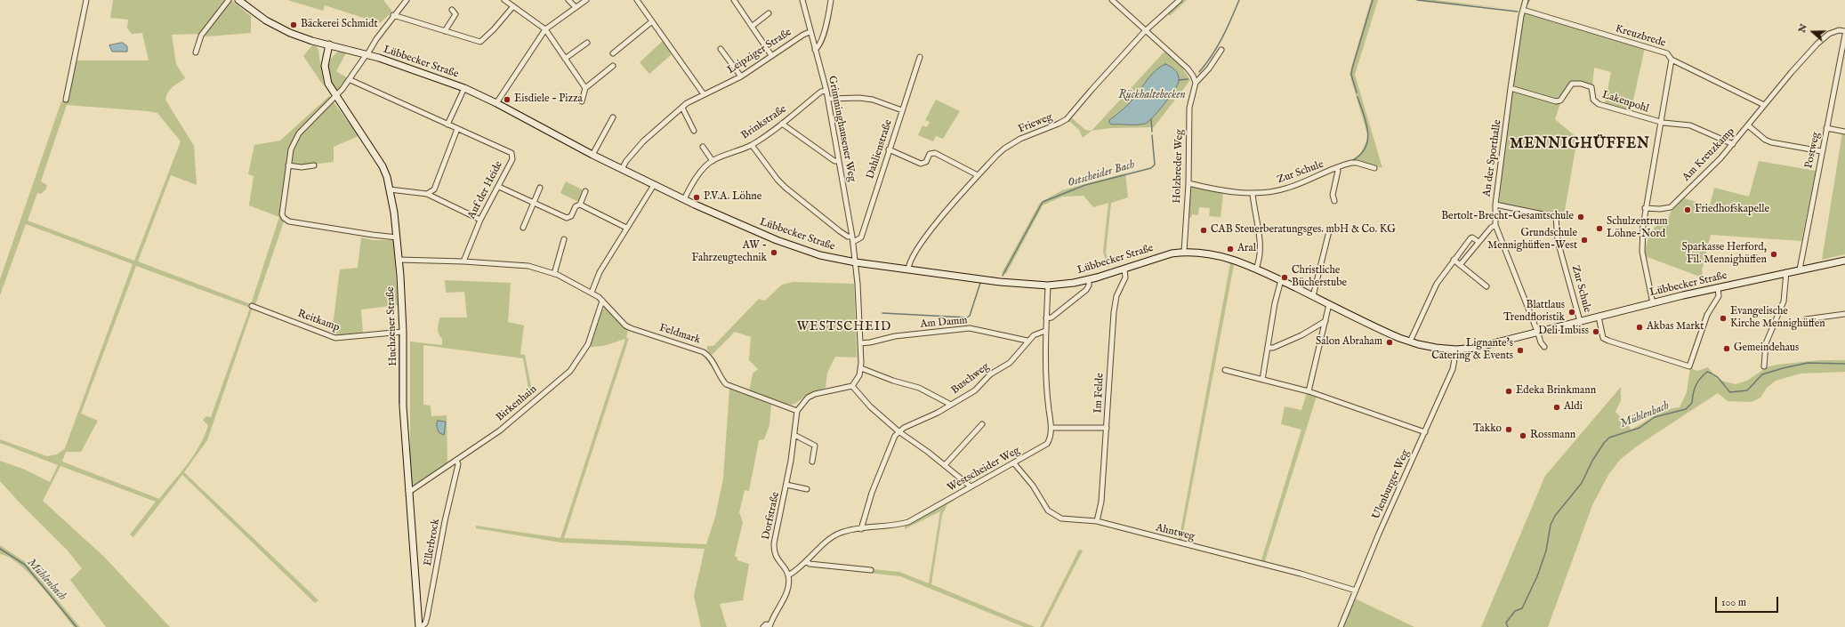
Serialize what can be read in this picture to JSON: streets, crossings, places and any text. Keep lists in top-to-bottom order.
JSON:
{
  "streets": {
    "main road": ["Lübbecker Straße", "Huchzener Straße"],
    "street": [
      "Kreuzbrede",
      "Leipziger Straße",
      "Lakenpohl",
      "Brinkstraße",
      "Frieweg",
      "Grimminghausener Weg",
      "Dahlienstraße",
      "Postweg",
      "Am Kreuzkamp",
      "An der Sporthalle",
      "Holzbreder Weg",
      "Zur Schule",
      "Auf der Heide",
      "Reitkamp",
      "Am Damm",
      "Feldmark",
      "Buschweg",
      "Im Felde",
      "Birkenhain",
      "Westscheider Weg",
      "Ulenburger Weg",
      "Dorfstraße",
      "Ahntweg",
      "Ellerbrock"
    ]
  },
  "crossings": [
    ["Kreuzbrede", "Am Kreuzkamp"],
    ["Kreuzbrede", "An der Sporthalle"],
    ["Leipziger Straße", "Lübbecker Straße"],
    ["Leipziger Straße", "Grimminghausener Weg"],
    ["Lübbecker Straße", "Brinkstraße"],
    ["Lübbecker Straße", "Frieweg"],
    ["Lübbecker Straße", "Grimminghausener Weg"],
    ["Lübbecker Straße", "Postweg"],
    ["Lübbecker Straße", "An der Sporthalle"],
    ["Lübbecker Straße", "Holzbreder Weg"],
    ["Lübbecker Straße", "Zur Schule"],
    ["Lübbecker Straße", "Huchzener Straße"],
    ["Lübbecker Straße", "Im Felde"],
    ["Lübbecker Straße", "Westscheider Weg"],
    ["Lübbecker Straße", "Ulenburger Weg"],
    ["Lakenpohl", "Am Kreuzkamp"],
    ["Lakenpohl", "An der Sporthalle"],
    ["Brinkstraße", "Grimminghausener Weg"],
    ["Grimminghausener Weg", "Dahlienstraße"],
    ["An der Sporthalle", "Zur Schule"],
    ["Holzbreder Weg", "Zur Schule"],
    ["Auf der Heide", "Feldmark"],
    ["Reitkamp", "Huchzener Straße"],
    ["Am Damm", "Buschweg"],
    ["Huchzener Straße", "Feldmark"],
    ["Huchzener Straße", "Birkenhain"],
    ["Huchzener Straße", "Ellerbrock"],
    ["Feldmark", "Birkenhain"],
    ["Feldmark", "Dorfstraße"],
    ["Buschweg", "Westscheider Weg"],
    ["Im Felde", "Ahntweg"],
    ["Birkenhain", "Ellerbrock"],
    ["Westscheider Weg", "Dorfstraße"],
    ["Westscheider Weg", "Ahntweg"],
    ["Ulenburger Weg", "Ahntweg"]
  ],
  "districts": ["MENNIGHÜFFEN", "WESTSCHEID"],
  "water": ["Rückhaltebecken", "Ostscheider Bach", "Mühlenbach"],
  "places": [
    "Bäckerei Schmidt",
    "Eisdiele - Pizza",
    "P.V.A. Löhne",
    "Friedhofskapelle",
    "Bertolt-Brecht-Gesamtschule",
    "Schulzentrum Löhne-Nord",
    "CAB Steuerberatungsges. mbH & Co. KG",
    "Grundschule Mennighüffen-West",
    "Aral",
    "AW - Fahrzeugtechnik",
    "Sparkasse Herford, Fil. Mennighüffen",
    "Christliche Bücherstube",
    "Blattlaus Trendfloristik",
    "Evangelische Kirche Mennighüffen",
    "Akbas Markt",
    "Deli Imbiss",
    "Salon Abraham",
    "Gemeindehaus",
    "Lignante's Catering & Events",
    "Edeka Brinkmann",
    "Aldi",
    "Takko",
    "Rossmann"
  ],
  "scale_bar": "100 m",
  "north": "left"
}
